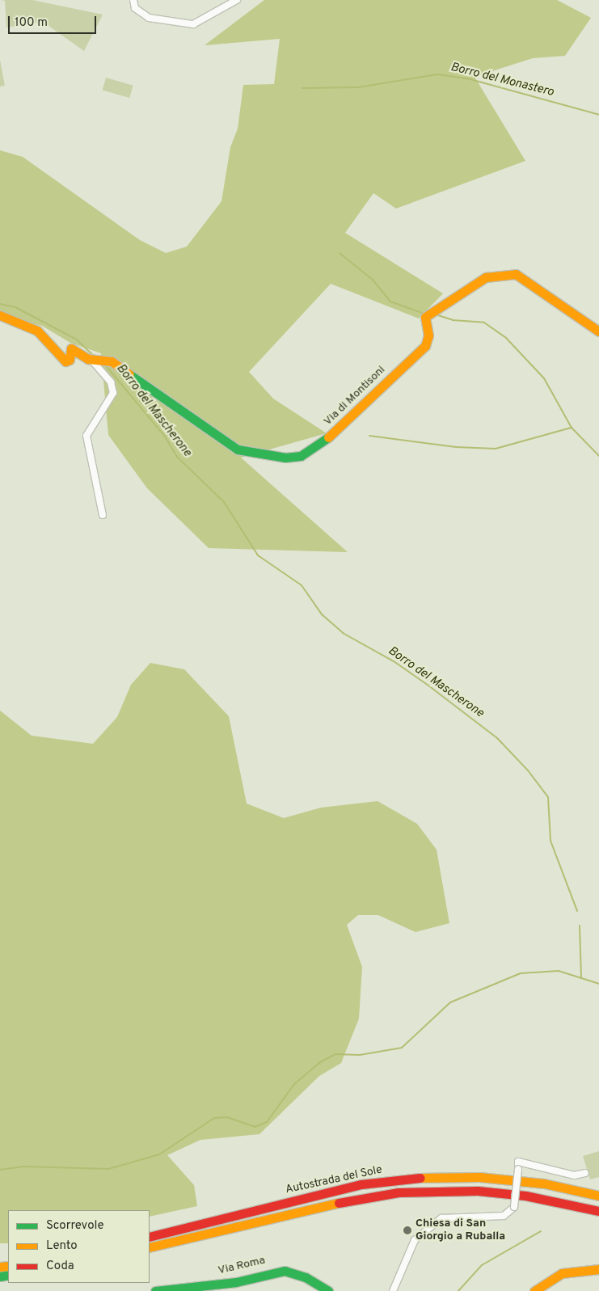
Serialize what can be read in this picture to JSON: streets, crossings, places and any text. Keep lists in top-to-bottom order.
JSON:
{
  "streets": {
    "main road": ["Via di Montisoni", "Autostrada del Sole", "Via Roma"]
  },
  "water": ["Borro del Monastero", "Borro del Mascherone"],
  "places": ["Chiesa di San Giorgio a Ruballa"],
  "legend": ["Scorrevole", "Lento", "Coda"],
  "scale_bar": "100 m"
}
